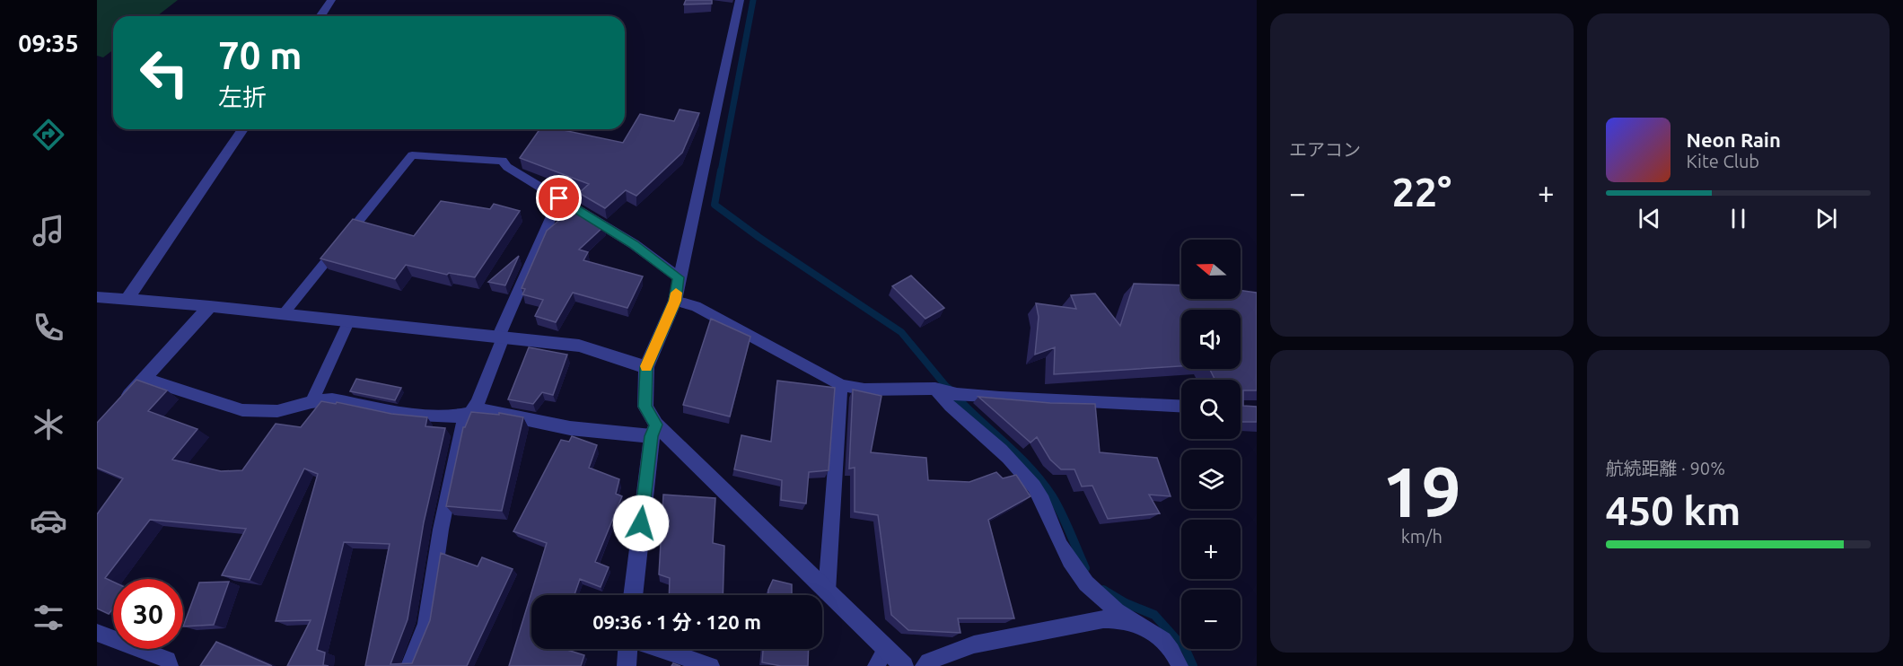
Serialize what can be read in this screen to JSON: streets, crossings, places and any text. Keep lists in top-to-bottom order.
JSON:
{
  "north": "left",
  "page": {
    "tabs": "09:35",
    "tile": [
      "エアコン",
      ["19", "km/h"],
      ["航続距離 · 90%", "450 km"]
    ],
    "turn": ["70 m", "左折"],
    "song": ["Neon Rain", "Kite Club"],
    "heat": ["−", "22°", "+"],
    "map_buttons": ["+", "−"],
    "limit": "30",
    "trip": "09:36 · 1 分 · 120 m"
  }
}
